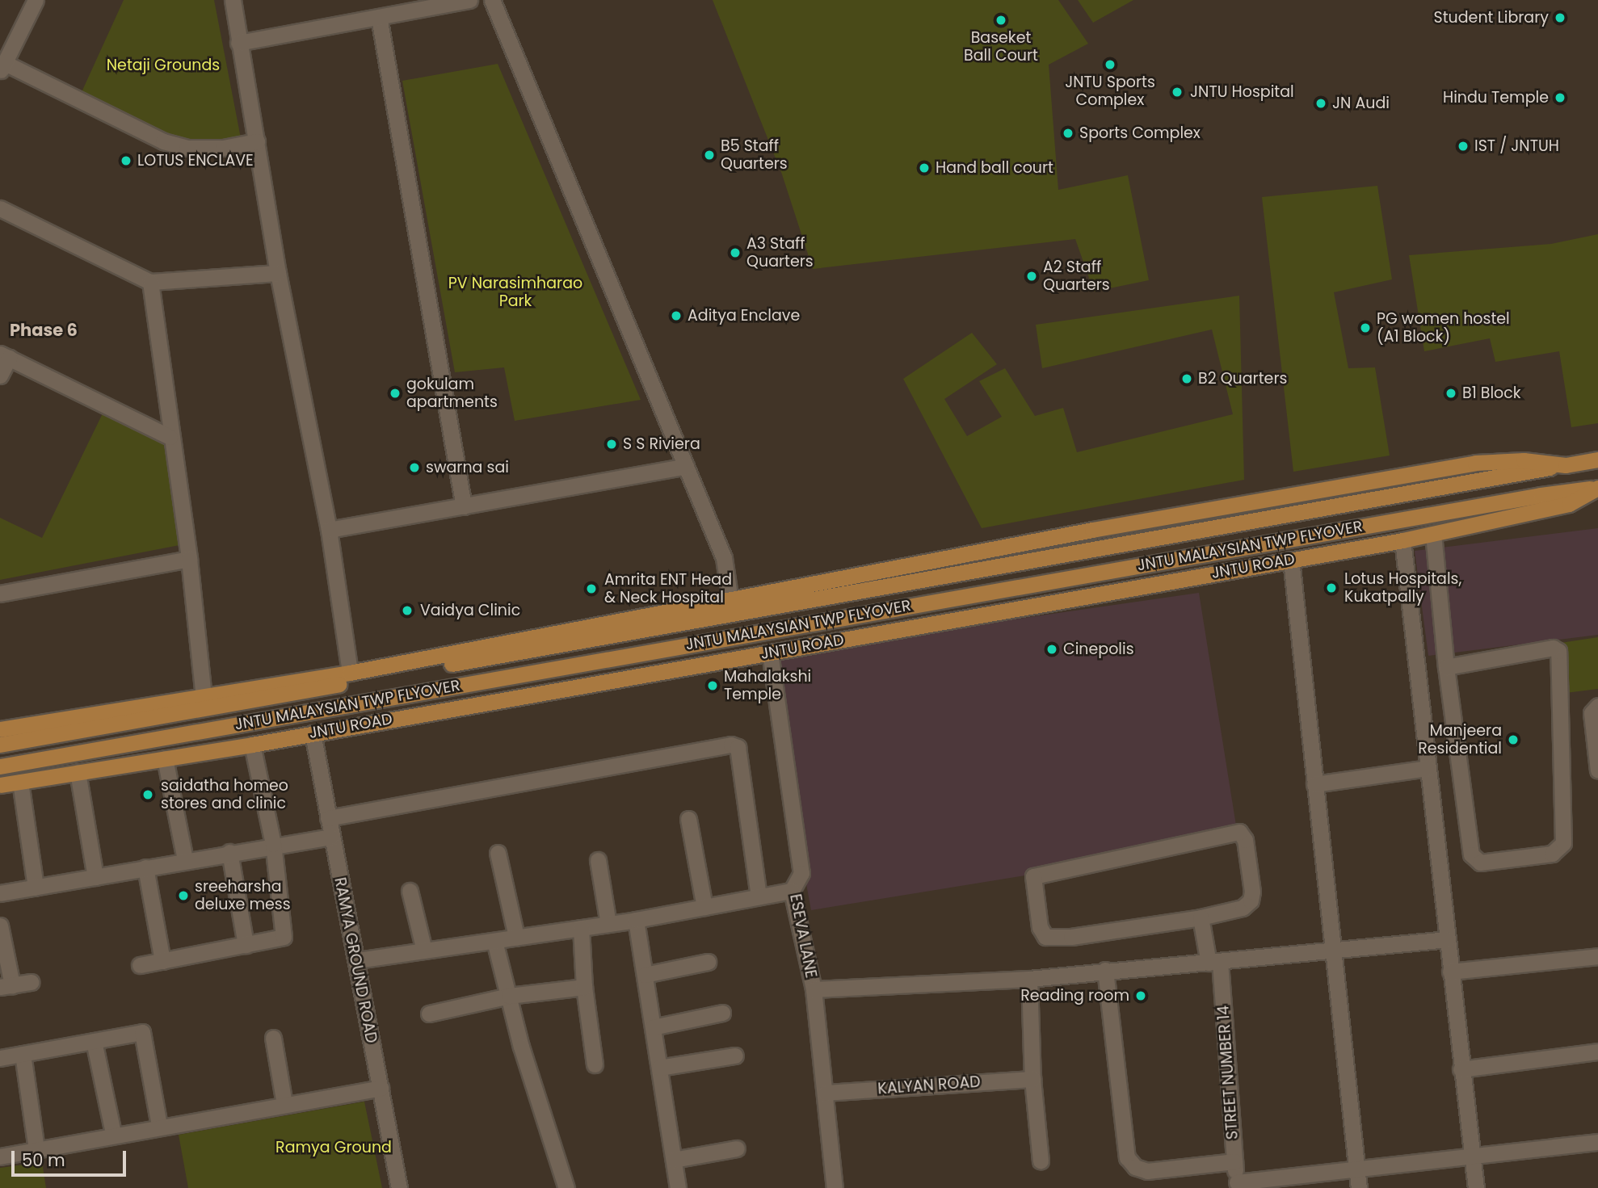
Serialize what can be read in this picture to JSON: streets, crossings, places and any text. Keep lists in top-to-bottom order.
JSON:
{
  "streets": {
    "main road": ["JNTU MALAYSIAN TWP FLYOVER", "JNTU ROAD"],
    "street": [
      "ESEVA LANE",
      "RAMYA GROUND ROAD",
      "STREET NUMBER 14",
      "KALYAN ROAD"
    ]
  },
  "crossings": [
    ["JNTU MALAYSIAN TWP FLYOVER", "JNTU ROAD"],
    ["JNTU ROAD", "ESEVA LANE"],
    ["JNTU ROAD", "RAMYA GROUND ROAD"],
    ["ESEVA LANE", "KALYAN ROAD"]
  ],
  "districts": ["Phase 6"],
  "parks": ["Netaji Grounds", "PV Narasimharao Park", "Ramya Ground"],
  "places": [
    "Student Library",
    "Baseket Ball Court",
    "JNTU Sports Complex",
    "JNTU Hospital",
    "Hindu Temple",
    "JN Audi",
    "Sports Complex",
    "IST / JNTUH",
    "B5 Staff Quarters",
    "LOTUS ENCLAVE",
    "Hand ball court",
    "A3 Staff Quarters",
    "A2 Staff Quarters",
    "Aditya Enclave",
    "PG women hostel (A1 Block)",
    "B2 Quarters",
    "gokulam apartments",
    "B1 Block",
    "S S Riviera",
    "swarna sai",
    "Lotus Hospitals, Kukatpally",
    "Amrita ENT Head & Neck Hospital",
    "Vaidya Clinic",
    "Cinepolis",
    "Mahalakshi Temple",
    "Manjeera Residential",
    "saidatha homeo stores and clinic",
    "sreeharsha deluxe mess",
    "Reading room"
  ],
  "scale_bar": "50 m"
}
